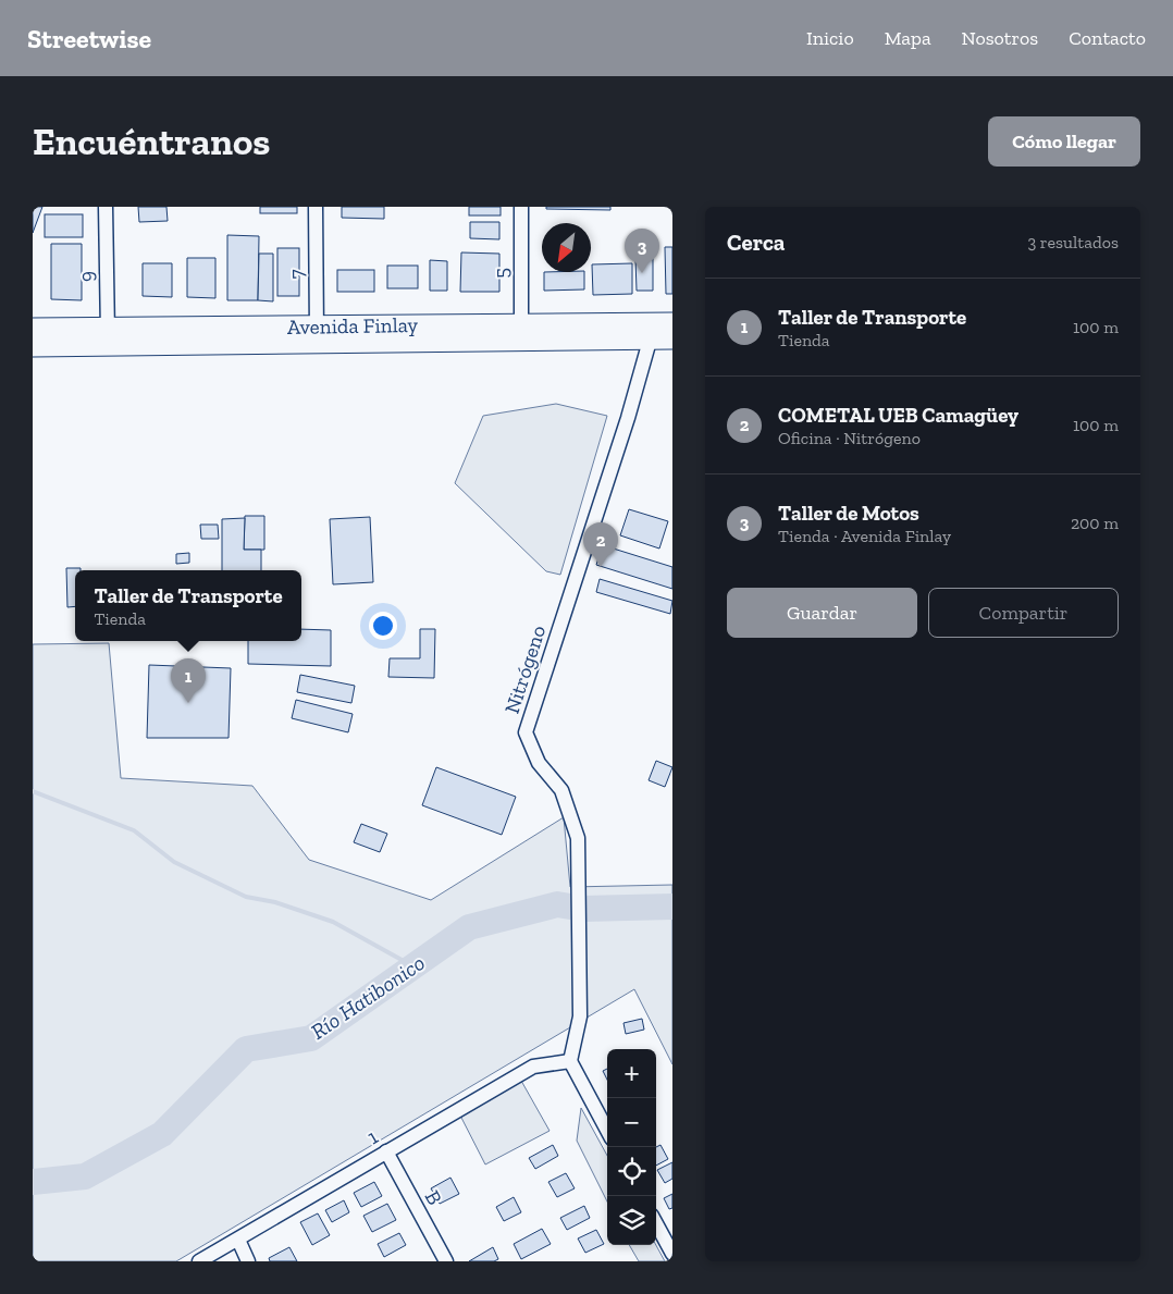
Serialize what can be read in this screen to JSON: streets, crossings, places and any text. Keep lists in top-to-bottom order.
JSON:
{
  "streets": {
    "main road": ["Avenida Finlay"],
    "street": [
      "5",
      "7",
      "9",
      "Nitrógeno",
      "1",
      "B"
    ]
  },
  "crossings": [
    ["5", "Avenida Finlay"],
    ["7", "Avenida Finlay"],
    ["9", "Avenida Finlay"],
    ["Avenida Finlay", "Nitrógeno"],
    ["Nitrógeno", "1"],
    ["1", "B"]
  ],
  "water": ["Río Hatibonico"],
  "north": "bottom left",
  "page": {
    "header": "Streetwise",
    "nav": [
      "Inicio",
      "Mapa",
      "Nosotros",
      "Contacto"
    ],
    "buttons": [
      "Cómo llegar",
      ["Guardar", "Compartir"]
    ],
    "title": "Encuéntranos",
    "heading": ["Cerca", "3 resultados"],
    "pins": ["3", "2", "1"],
    "list": [
      {
        "mark": "1",
        "name": "Taller de Transporte",
        "note": "Tienda",
        "value": "100 m"
      },
      {
        "mark": "2",
        "name": "COMETAL UEB Camagüey",
        "note": "Oficina · Nitrógeno",
        "value": "100 m"
      },
      {
        "mark": "3",
        "name": "Taller de Motos",
        "note": "Tienda · Avenida Finlay",
        "value": "200 m"
      }
    ],
    "popup": ["Taller de Transporte", "Tienda"],
    "map_buttons": ["+", "−"]
  }
}
